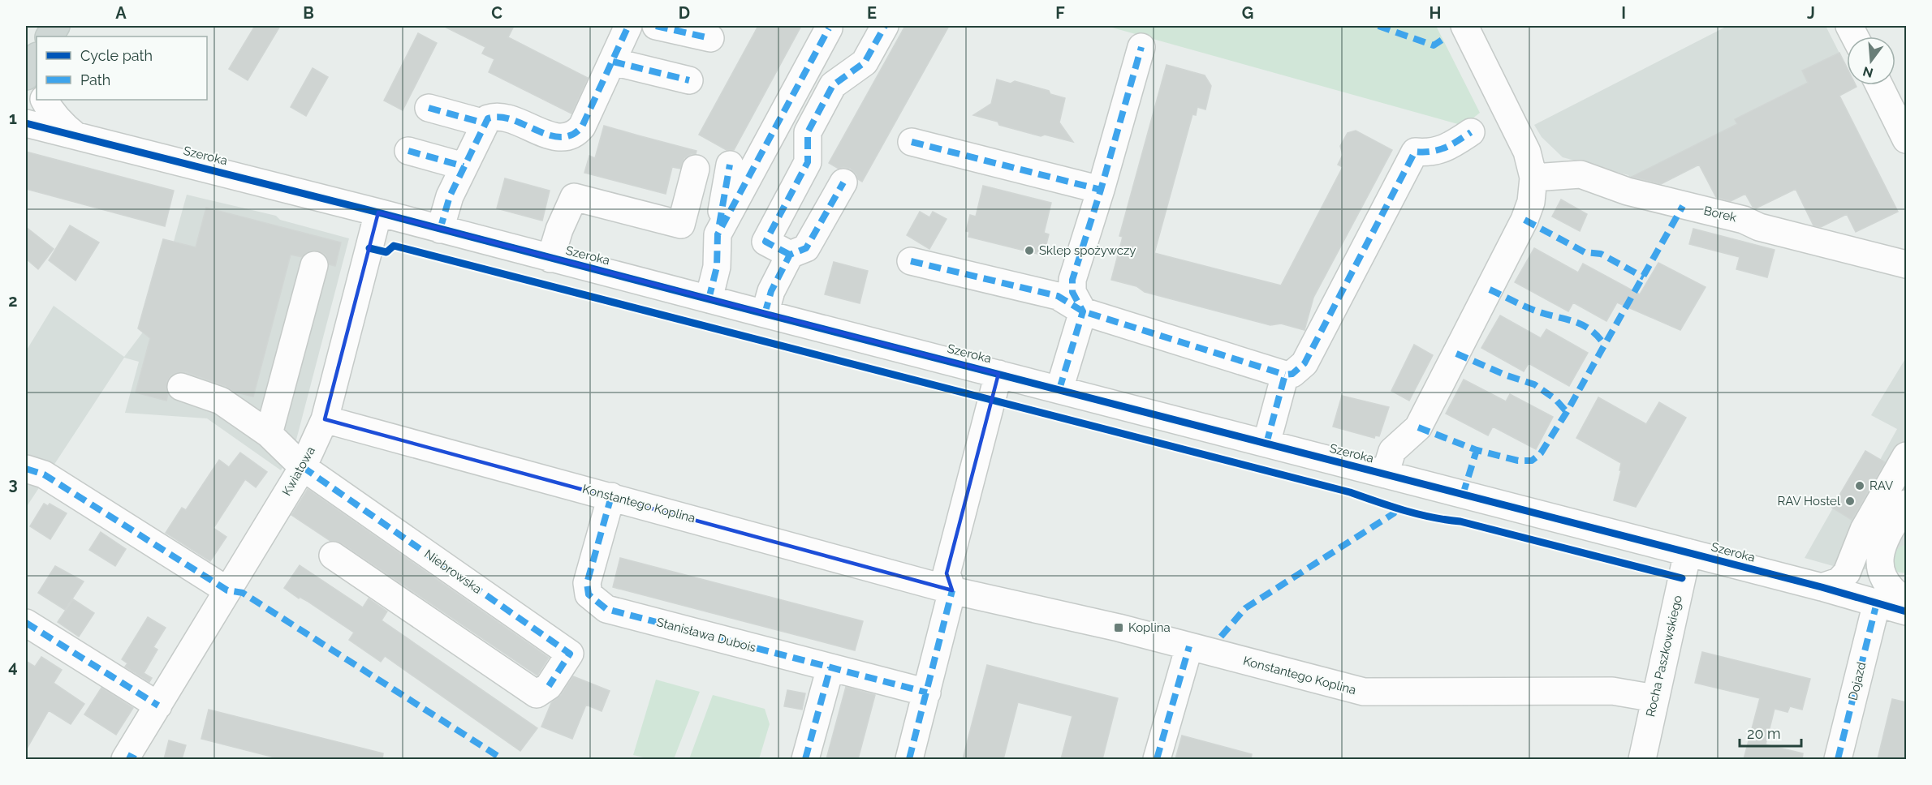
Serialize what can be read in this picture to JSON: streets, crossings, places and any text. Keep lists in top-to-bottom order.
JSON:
{
  "streets": {
    "street": [
      "Szeroka",
      "Borek",
      "Kwiatowa",
      "Konstantego Koplina",
      "Niebrowska",
      "Stanisława Dubois",
      "Rocha Paszkowskiego",
      "Dojazd"
    ]
  },
  "crossings": [
    ["Szeroka", "Kwiatowa"],
    ["Szeroka", "Rocha Paszkowskiego"],
    ["Szeroka", "Dojazd"],
    ["Kwiatowa", "Konstantego Koplina"],
    ["Kwiatowa", "Niebrowska"],
    ["Konstantego Koplina", "Stanisława Dubois"],
    ["Konstantego Koplina", "Rocha Paszkowskiego"]
  ],
  "places": {
    "other": ["Sklep spożywczy", "RAV", "RAV Hostel"],
    "transit": ["Koplina"]
  },
  "legend": ["Cycle path", "Path"],
  "scale_bar": "20 m",
  "north": "bottom",
  "grid": {
    "columns": [
      "A",
      "B",
      "C",
      "D",
      "E",
      "F",
      "G",
      "H",
      "I",
      "J"
    ],
    "rows": [
      "1",
      "2",
      "3",
      "4"
    ]
  }
}
